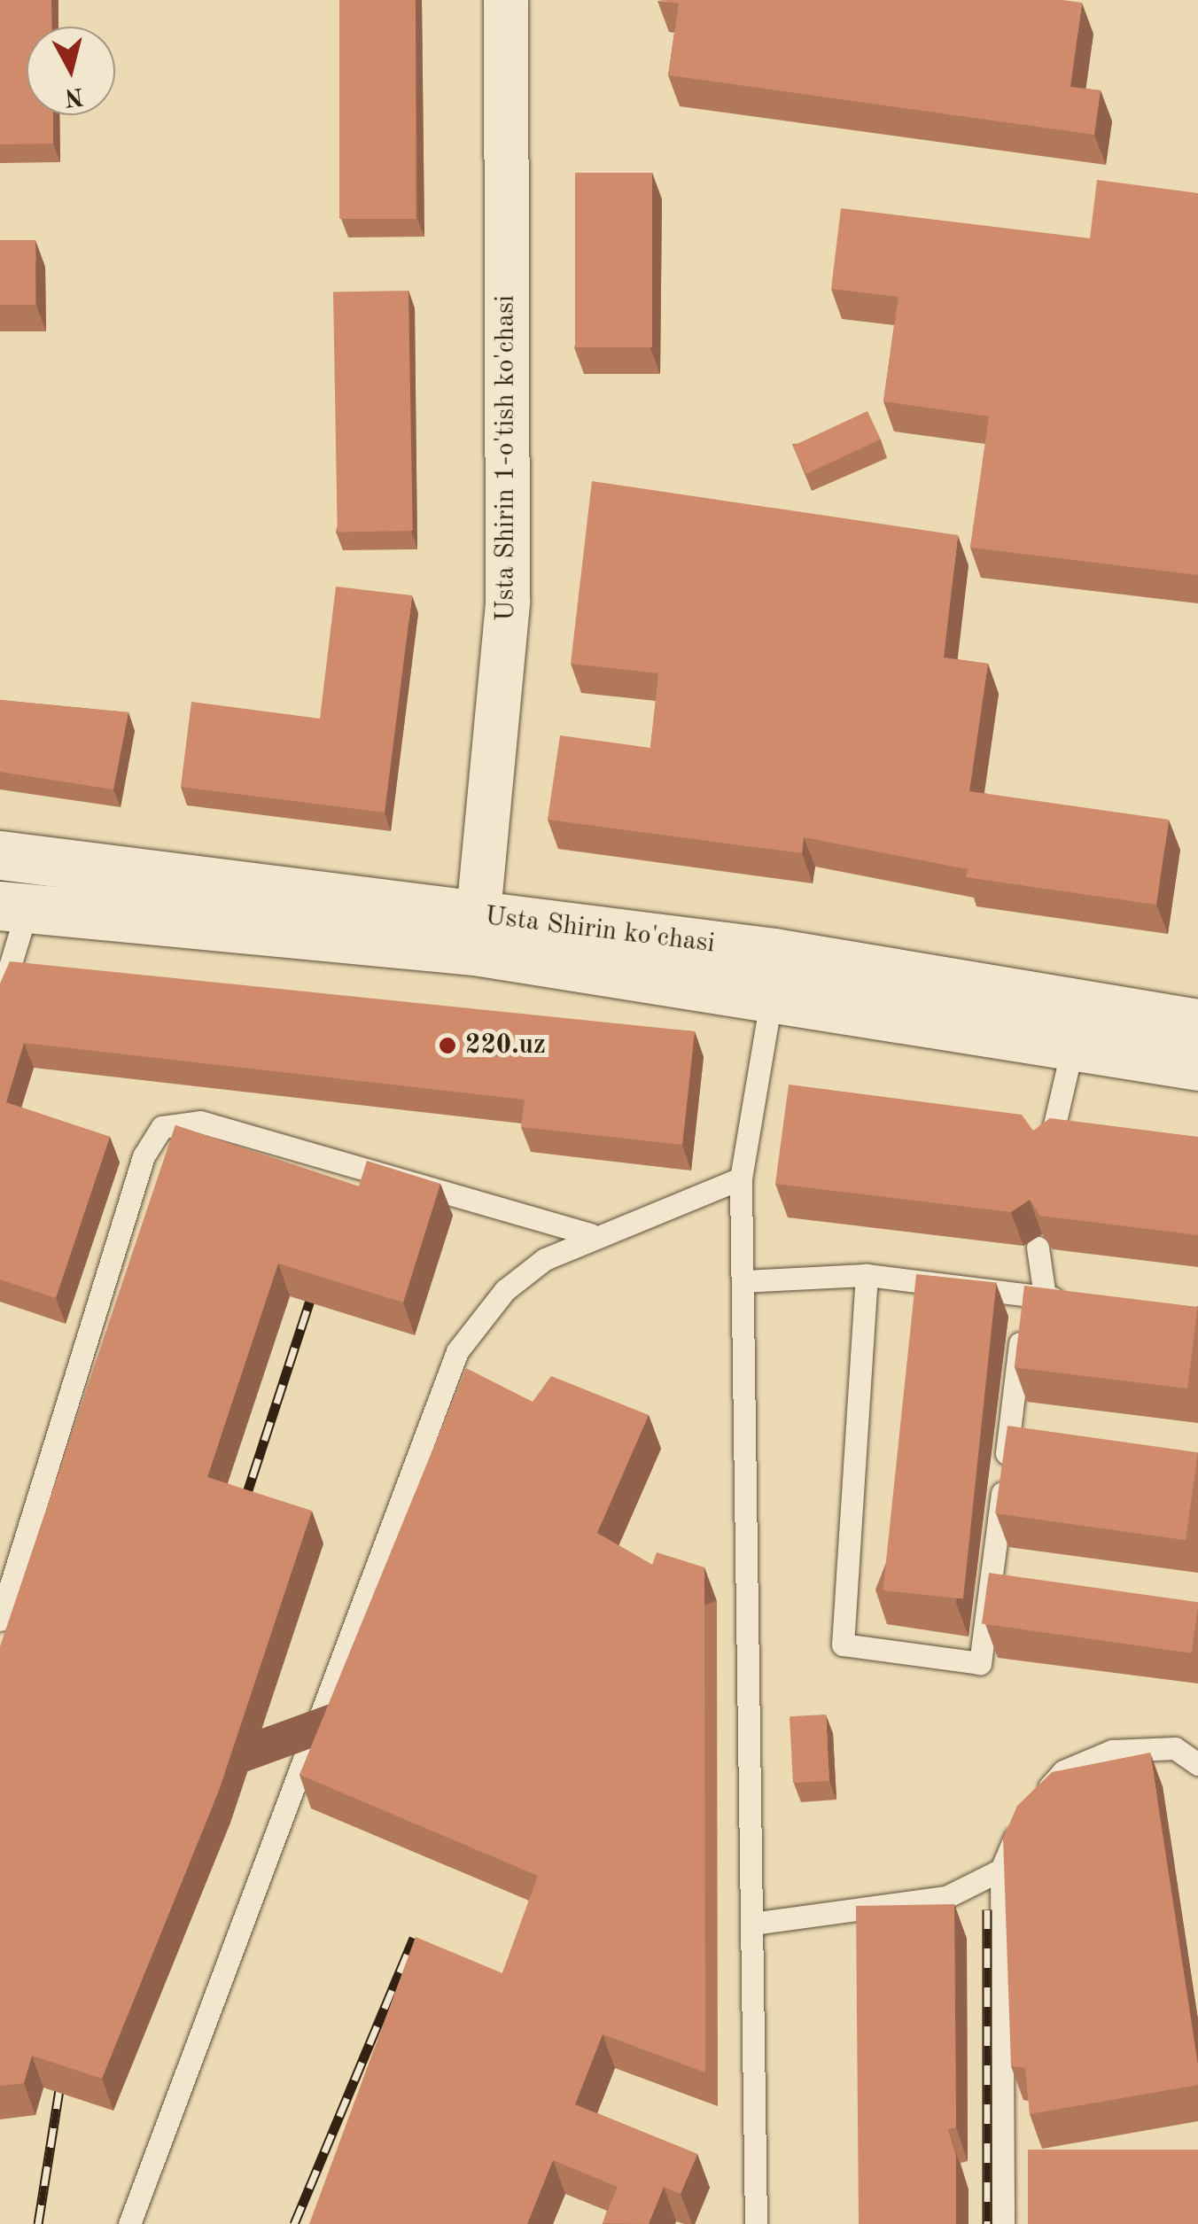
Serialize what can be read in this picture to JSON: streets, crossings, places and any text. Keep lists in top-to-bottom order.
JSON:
{
  "streets": {
    "main road": ["Usta Shirin ko'chasi"],
    "street": ["Usta Shirin 1-o'tish ko'chasi"]
  },
  "crossings": [
    ["Usta Shirin 1-o'tish ko'chasi", "Usta Shirin ko'chasi"]
  ],
  "places": ["220.uz"],
  "north": "bottom"
}
